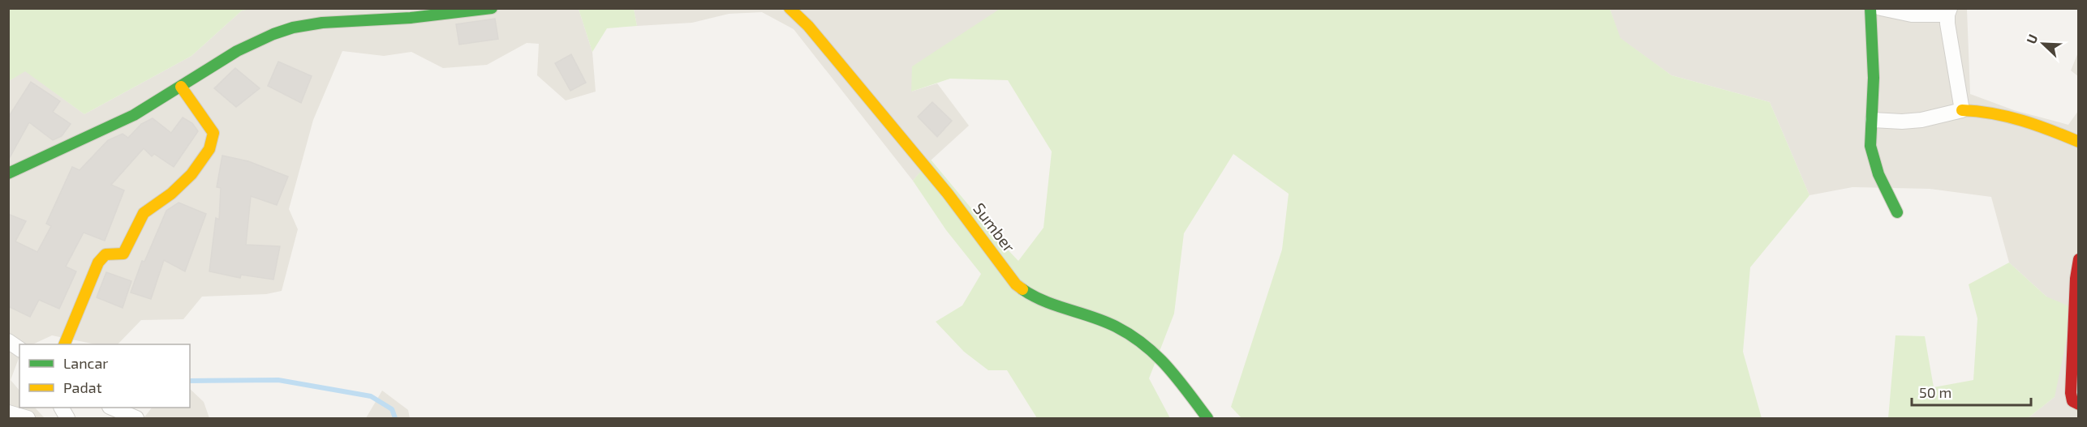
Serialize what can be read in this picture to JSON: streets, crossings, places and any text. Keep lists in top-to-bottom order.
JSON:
{
  "streets": {
    "street": ["Sumber"]
  },
  "legend": ["Lancar", "Padat"],
  "scale_bar": "50 m",
  "north": "top left"
}
